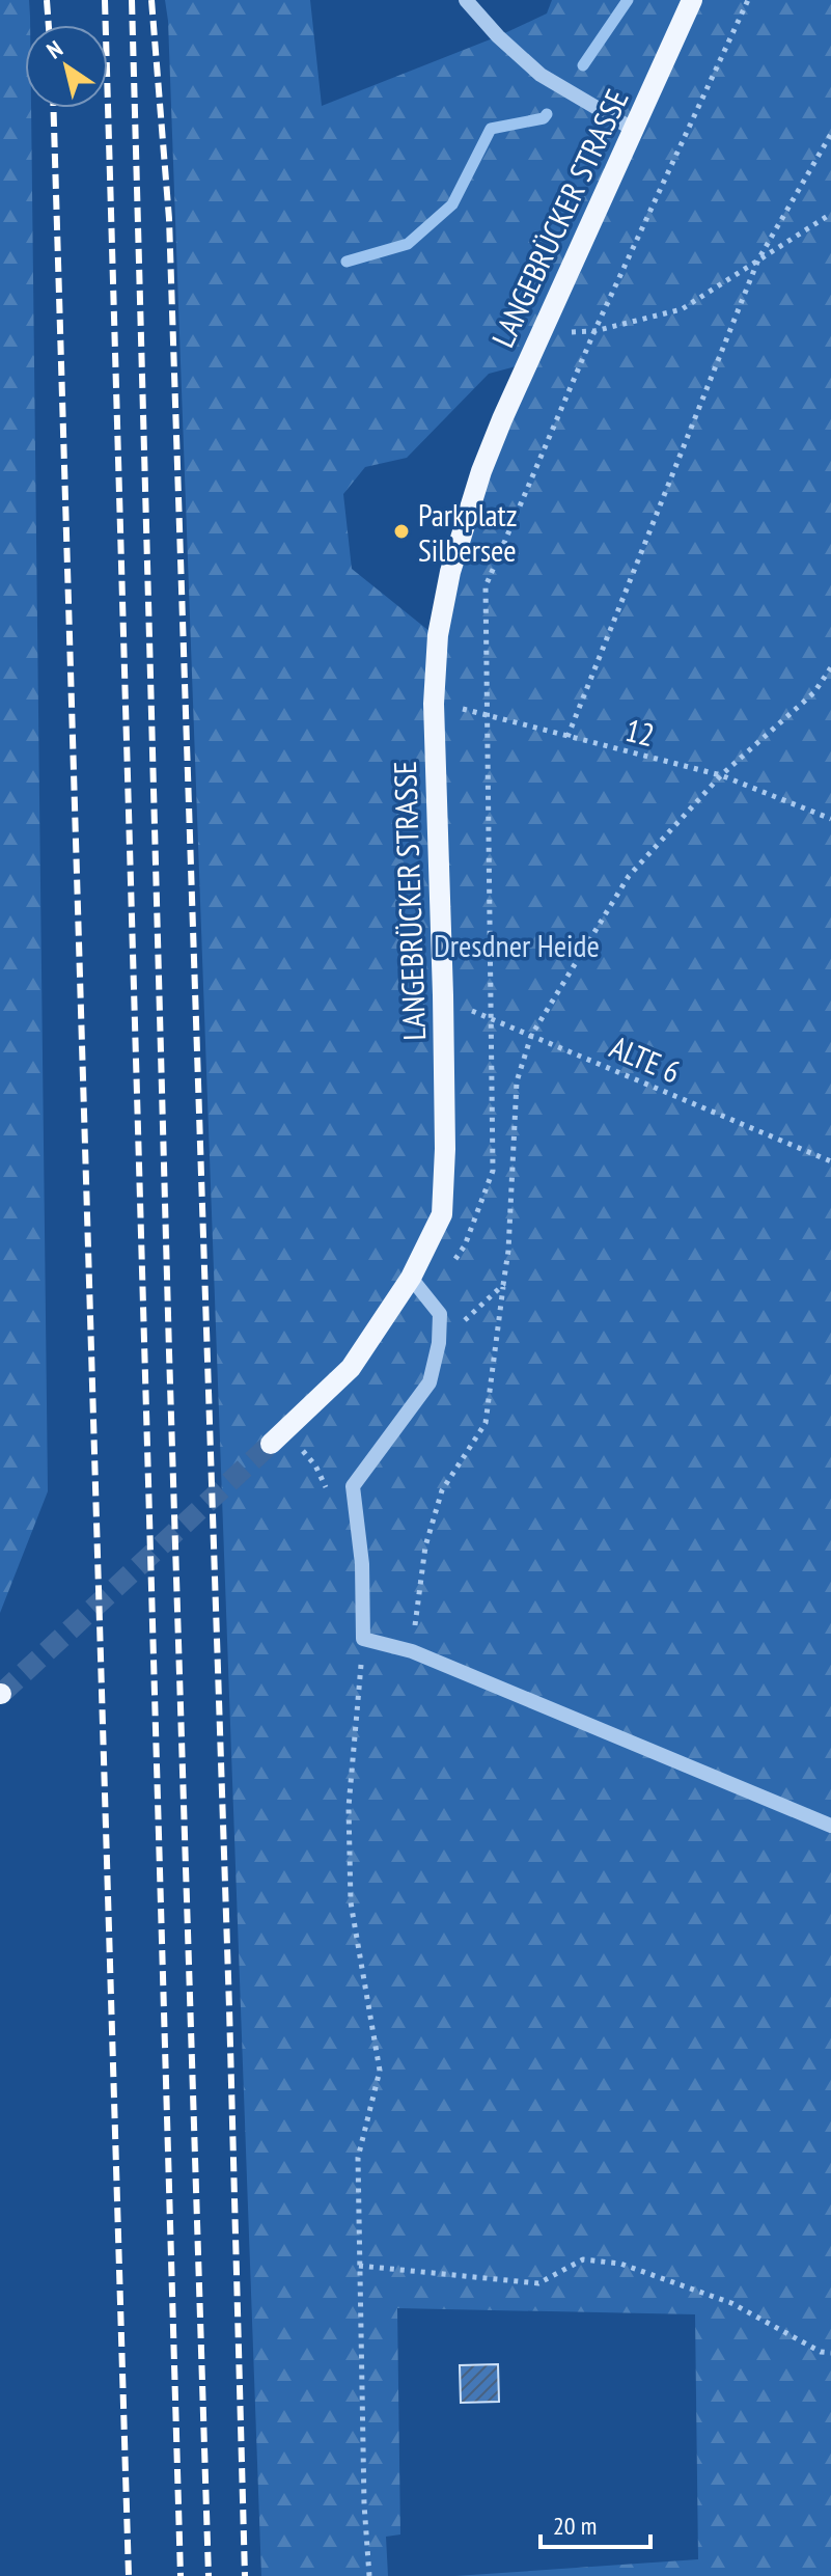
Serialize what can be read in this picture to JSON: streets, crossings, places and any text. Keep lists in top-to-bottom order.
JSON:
{
  "streets": {
    "main road": ["LANGEBRÜCKER STRASSE"],
    "path": ["12", "ALTE 6"]
  },
  "crossings": [
    ["LANGEBRÜCKER STRASSE", "12"],
    ["LANGEBRÜCKER STRASSE", "ALTE 6"]
  ],
  "parks": ["Dresdner Heide"],
  "places": ["Parkplatz Silbersee"],
  "scale_bar": "20 m",
  "north": "top left"
}
